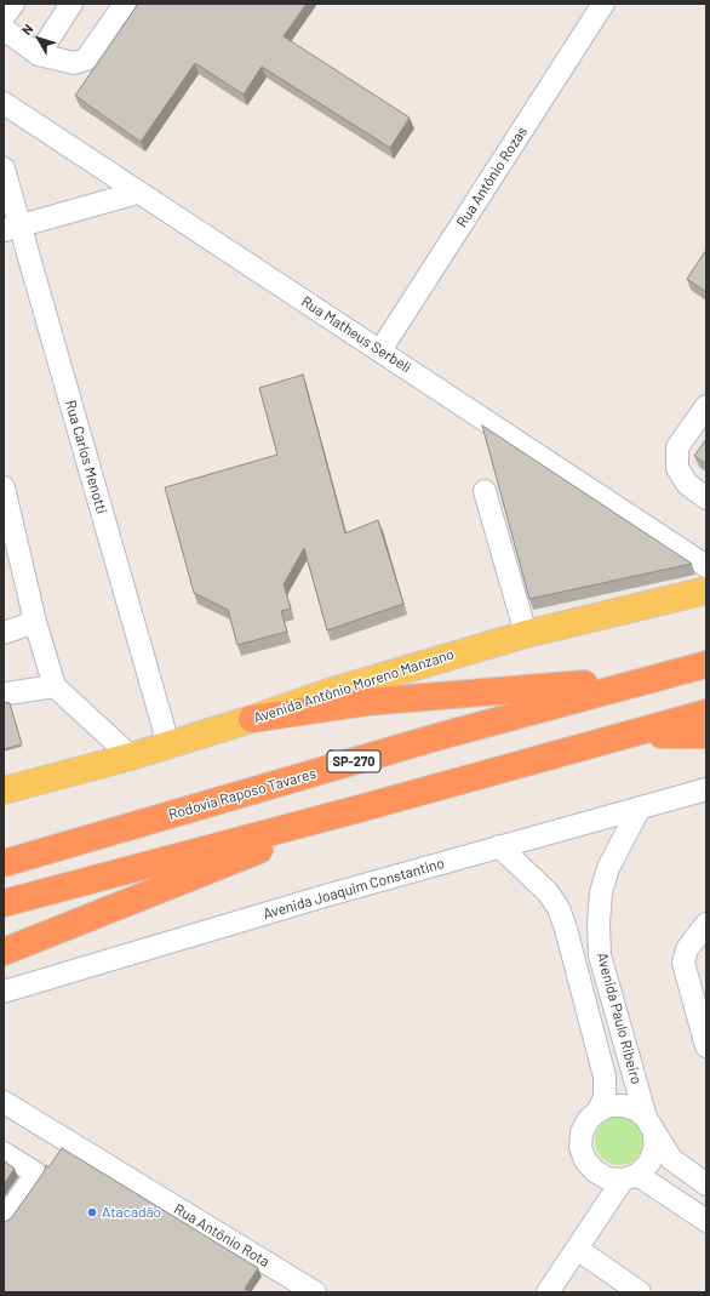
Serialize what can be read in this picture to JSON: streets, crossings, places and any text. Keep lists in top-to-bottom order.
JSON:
{
  "streets": {
    "highway": ["SP-270", "Rodovia Raposo Tavares"],
    "main road": ["Avenida Antônio Moreno Manzano"],
    "street": [
      "Rua Antônio Rozas",
      "Rua Matheus Serbeli",
      "Rua Carlos Menotti",
      "Avenida Joaquim Constantino",
      "Avenida Paulo Ribeiro",
      "Rua Antônio Rota"
    ]
  },
  "crossings": [
    ["Rua Antônio Rozas", "Rua Matheus Serbeli"],
    ["Rua Carlos Menotti", "Avenida Antônio Moreno Manzano"],
    ["Avenida Joaquim Constantino", "Avenida Paulo Ribeiro"]
  ],
  "places": ["Atacadão"],
  "north": "top left"
}
